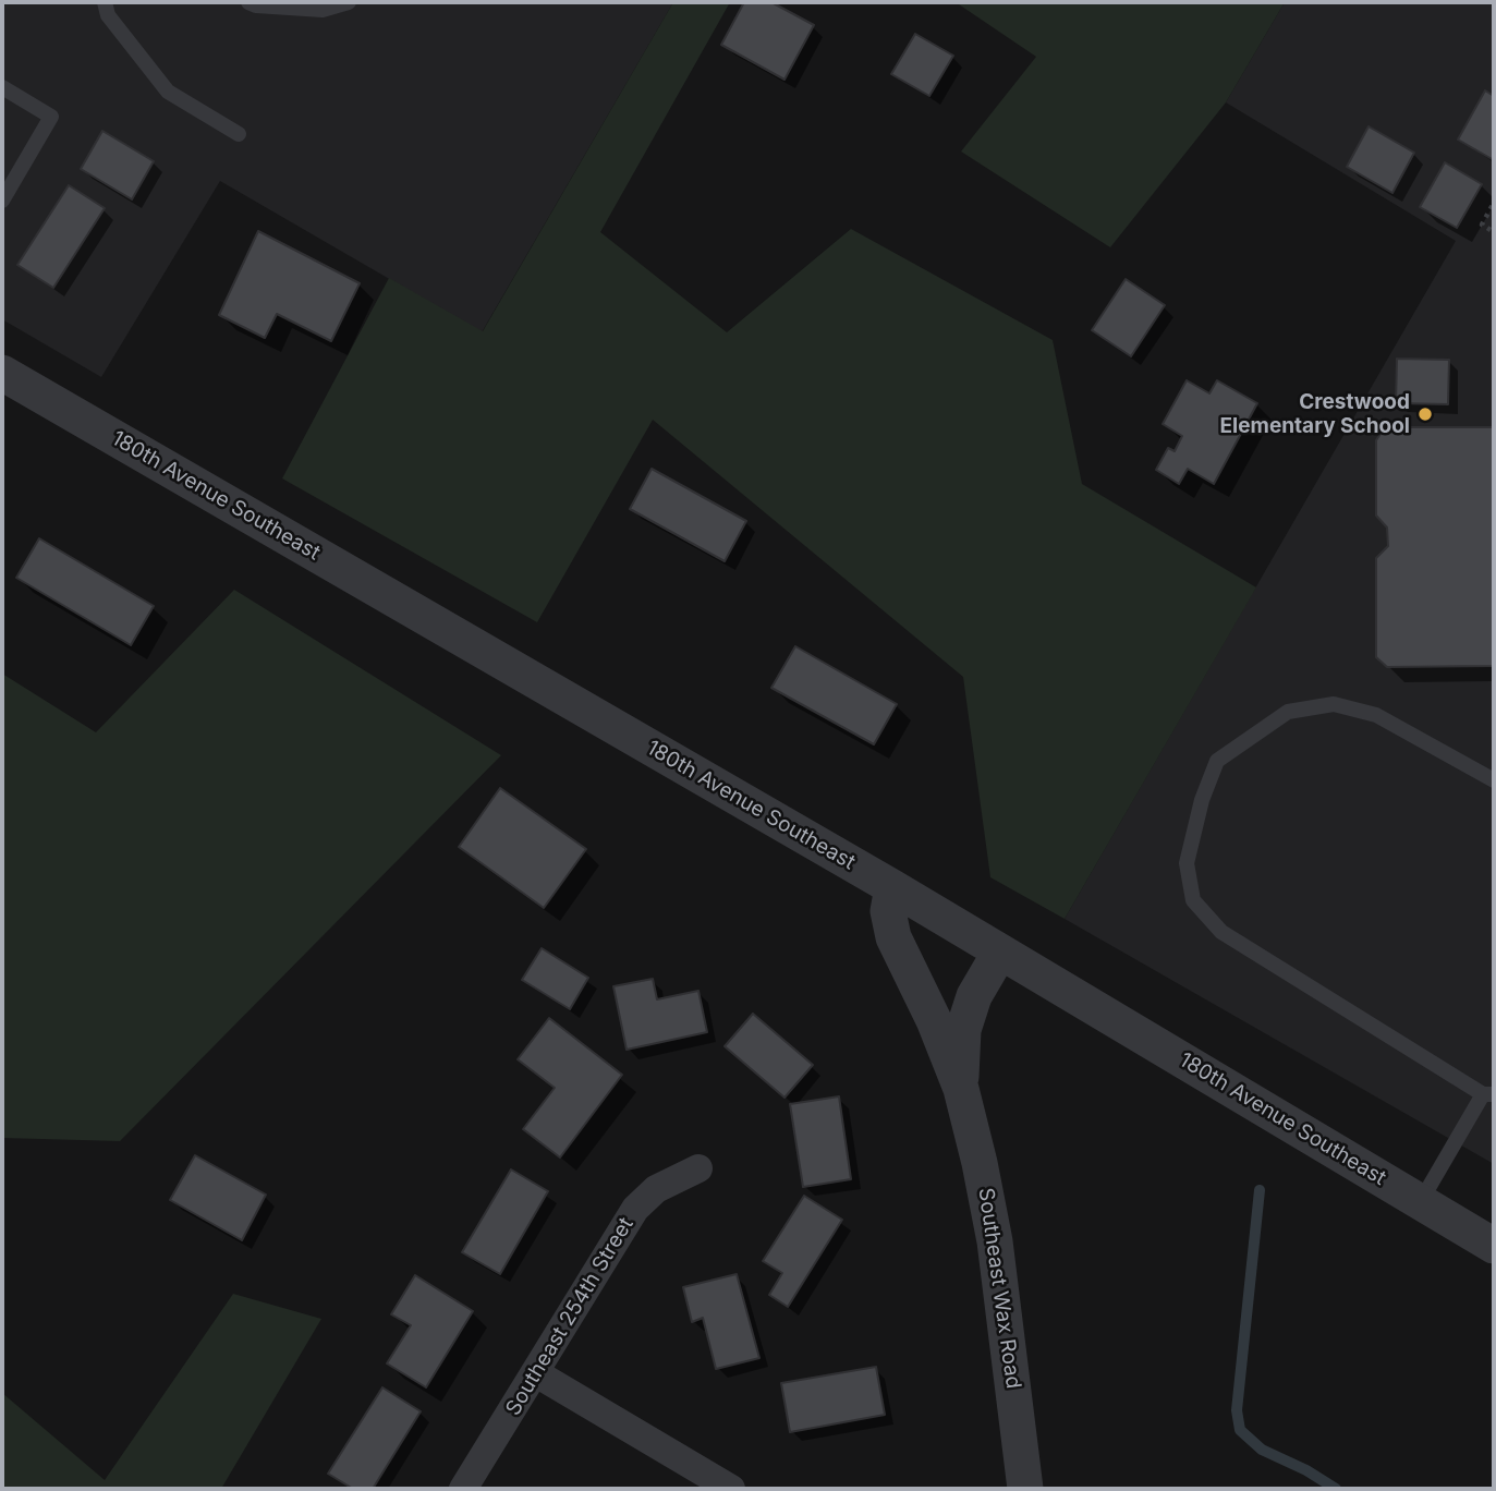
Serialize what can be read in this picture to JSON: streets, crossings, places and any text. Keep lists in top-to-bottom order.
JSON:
{
  "streets": {
    "street": ["180th Avenue Southeast", "Southeast Wax Road", "Southeast 254th Street"]
  },
  "crossings": [
    ["180th Avenue Southeast", "Southeast Wax Road"]
  ],
  "places": ["Crestwood Elementary School"]
}
